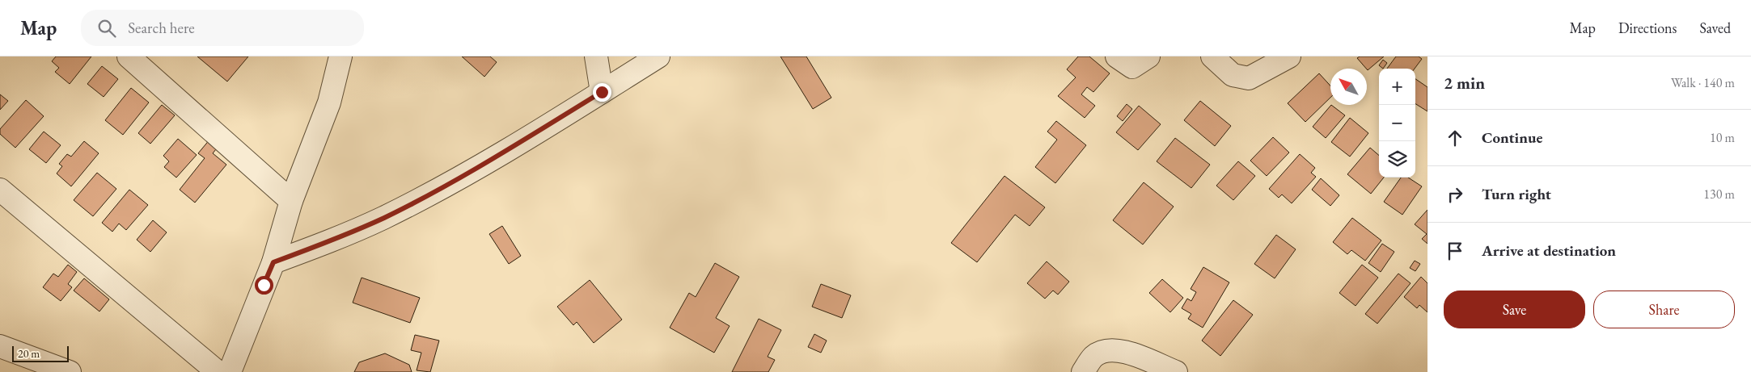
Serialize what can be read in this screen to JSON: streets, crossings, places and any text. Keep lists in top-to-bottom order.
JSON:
{
  "scale_bar": "20 m",
  "north": "top left",
  "page": {
    "header": "Map",
    "search": "Search here",
    "nav": ["Map", "Directions", "Saved"],
    "heading": ["2 min", "Walk · 140 m"],
    "map_buttons": ["+", "−"],
    "list": [
      ["Continue", "10 m"],
      ["Turn right", "130 m"],
      "Arrive at destination"
    ],
    "buttons": ["Save", "Share"],
    "scale": "20 m"
  }
}
